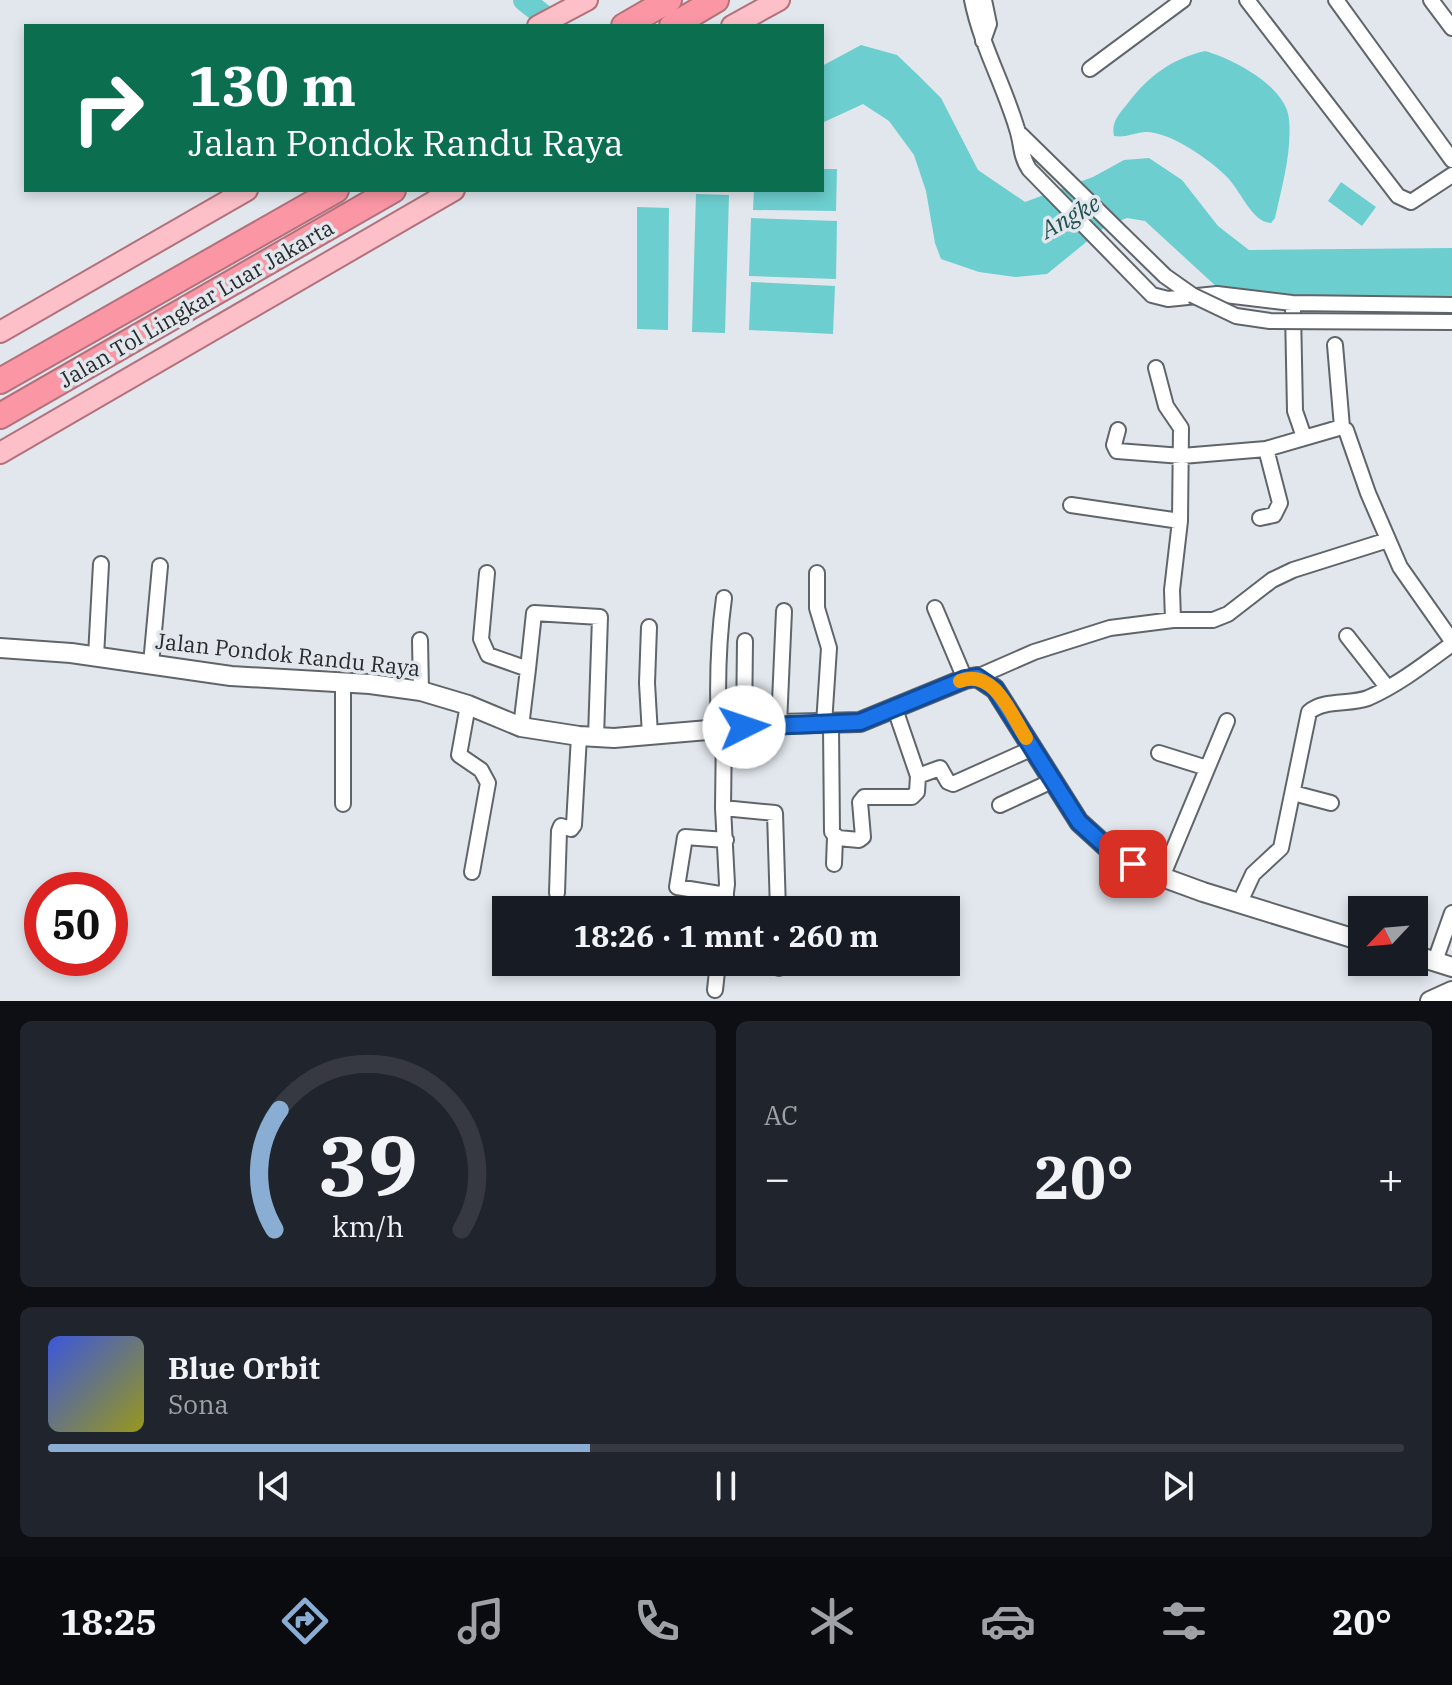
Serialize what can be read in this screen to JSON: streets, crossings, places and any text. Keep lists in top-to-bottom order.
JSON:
{
  "streets": {
    "highway": ["Jalan Tol Lingkar Luar Jakarta"],
    "main road": ["Jalan Pondok Randu Raya"]
  },
  "water": ["Angke"],
  "north": "bottom left",
  "page": {
    "turn": ["130 m", "Jalan Pondok Randu Raya"],
    "limit": "50",
    "trip": "18:26 · 1 mnt · 260 m",
    "tile": "AC",
    "heat": ["−", "20°", "+"],
    "song": ["Blue Orbit", "Sona"],
    "tabs": ["18:25", "20°"],
    "gauge": ["39", "km/h"]
  }
}
